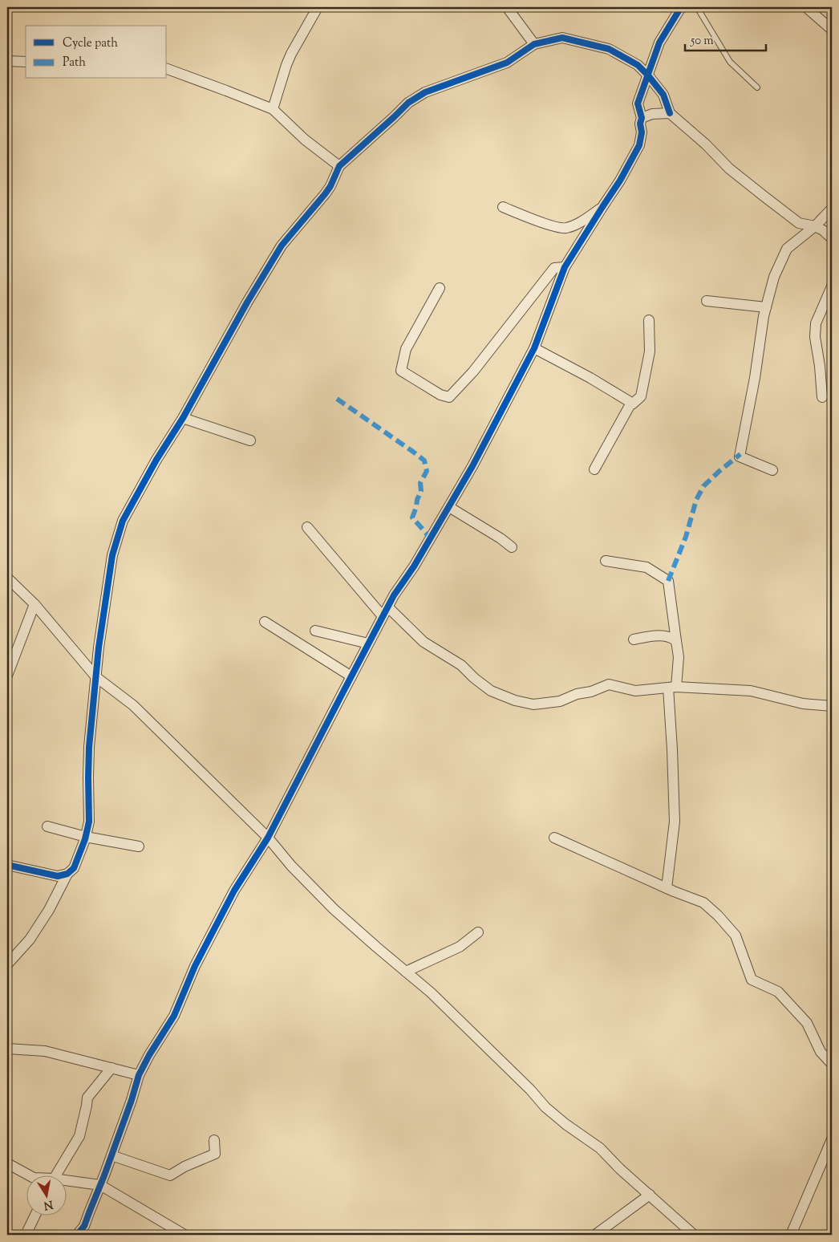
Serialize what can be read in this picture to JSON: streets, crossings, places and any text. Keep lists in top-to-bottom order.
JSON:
{
  "legend": ["Cycle path", "Path"],
  "scale_bar": "50 m",
  "north": "bottom"
}
